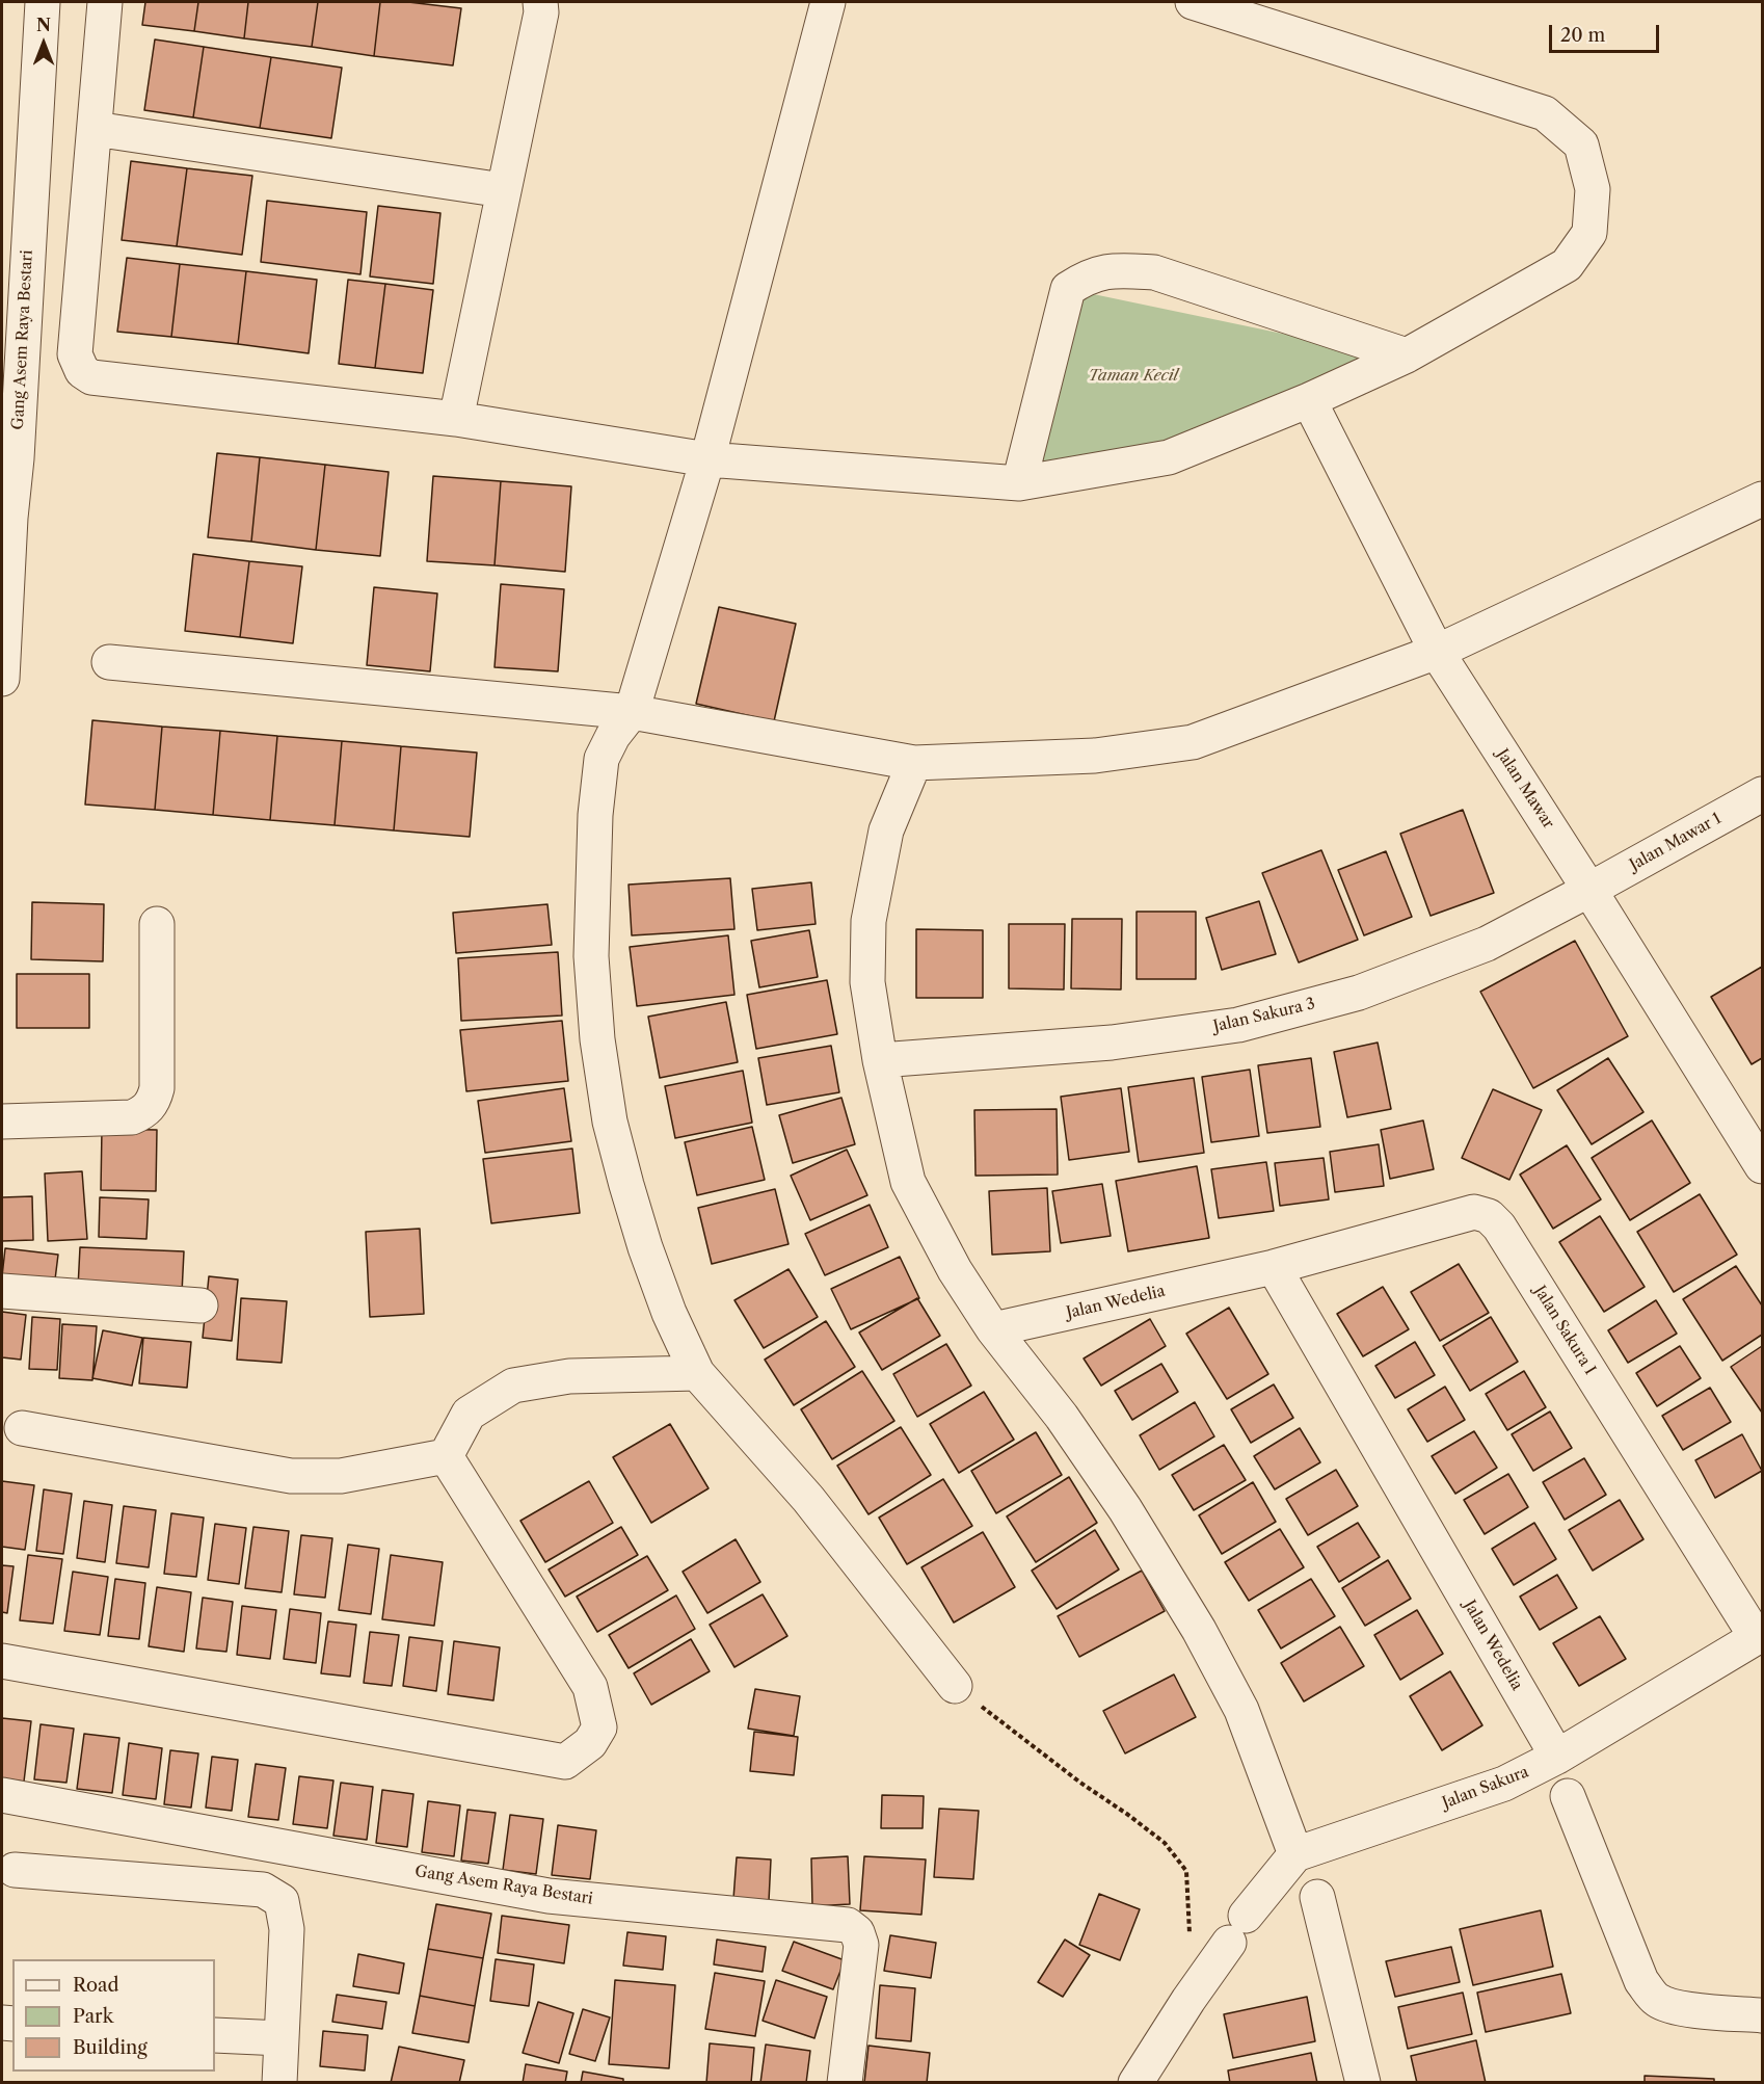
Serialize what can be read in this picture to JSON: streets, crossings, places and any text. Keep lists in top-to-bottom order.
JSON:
{
  "streets": {
    "street": [
      "Gang Asem Raya Bestari",
      "Jalan Mawar",
      "Jalan Mawar 1",
      "Jalan Sakura 3",
      "Jalan Wedelia",
      "Jalan Sakura I",
      "Jalan Sakura"
    ]
  },
  "crossings": [
    ["Jalan Mawar", "Jalan Mawar 1"],
    ["Jalan Mawar", "Jalan Sakura 3"],
    ["Jalan Mawar 1", "Jalan Sakura 3"],
    ["Jalan Wedelia", "Jalan Sakura I"],
    ["Jalan Wedelia", "Jalan Sakura"],
    ["Jalan Sakura I", "Jalan Sakura"]
  ],
  "parks": ["Taman Kecil"],
  "legend": ["Road", "Park", "Building"],
  "scale_bar": "20 m",
  "north": "top"
}
